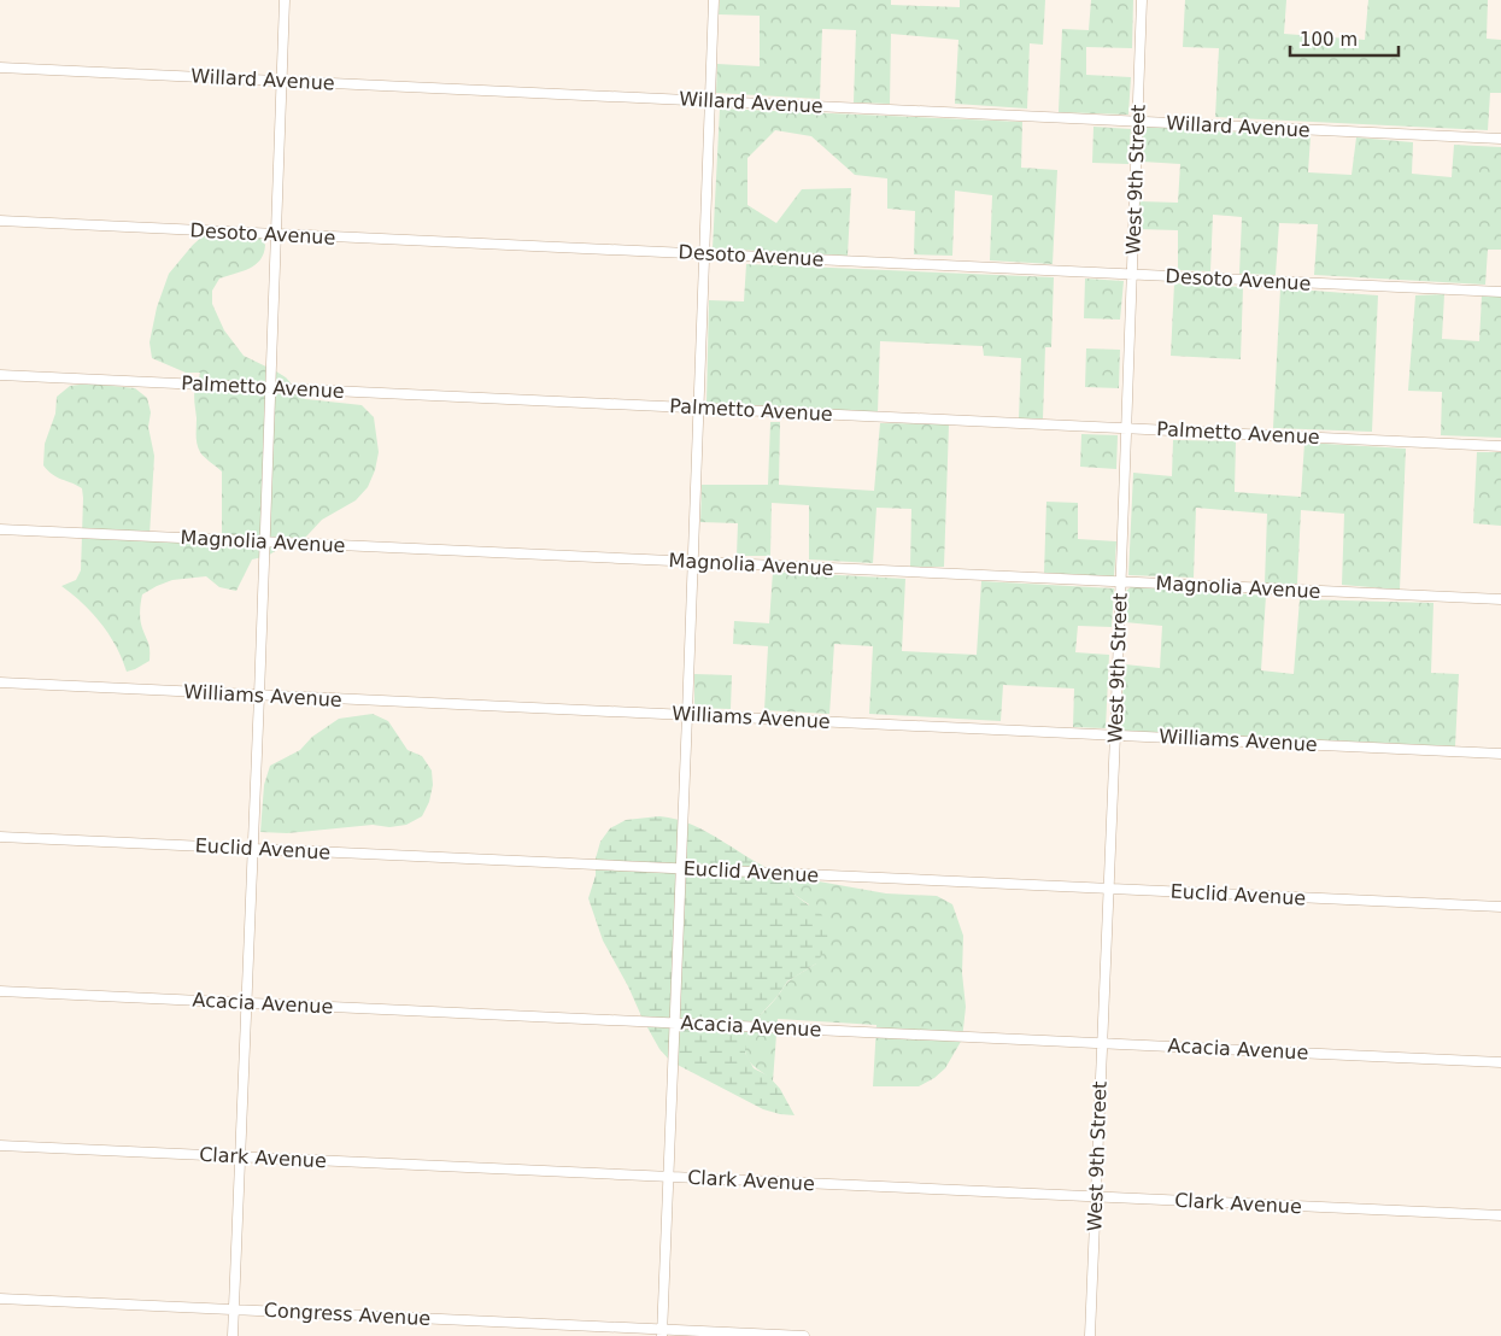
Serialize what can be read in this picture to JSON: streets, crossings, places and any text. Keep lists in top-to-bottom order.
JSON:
{
  "streets": {
    "street": [
      "Willard Avenue",
      "West 9th Street",
      "Desoto Avenue",
      "Palmetto Avenue",
      "Magnolia Avenue",
      "Williams Avenue",
      "Euclid Avenue",
      "Acacia Avenue",
      "Clark Avenue",
      "Congress Avenue"
    ]
  },
  "crossings": [
    ["Willard Avenue", "West 9th Street"],
    ["West 9th Street", "Desoto Avenue"],
    ["West 9th Street", "Palmetto Avenue"],
    ["West 9th Street", "Magnolia Avenue"],
    ["West 9th Street", "Williams Avenue"],
    ["West 9th Street", "Euclid Avenue"],
    ["West 9th Street", "Acacia Avenue"],
    ["West 9th Street", "Clark Avenue"]
  ],
  "scale_bar": "100 m"
}
